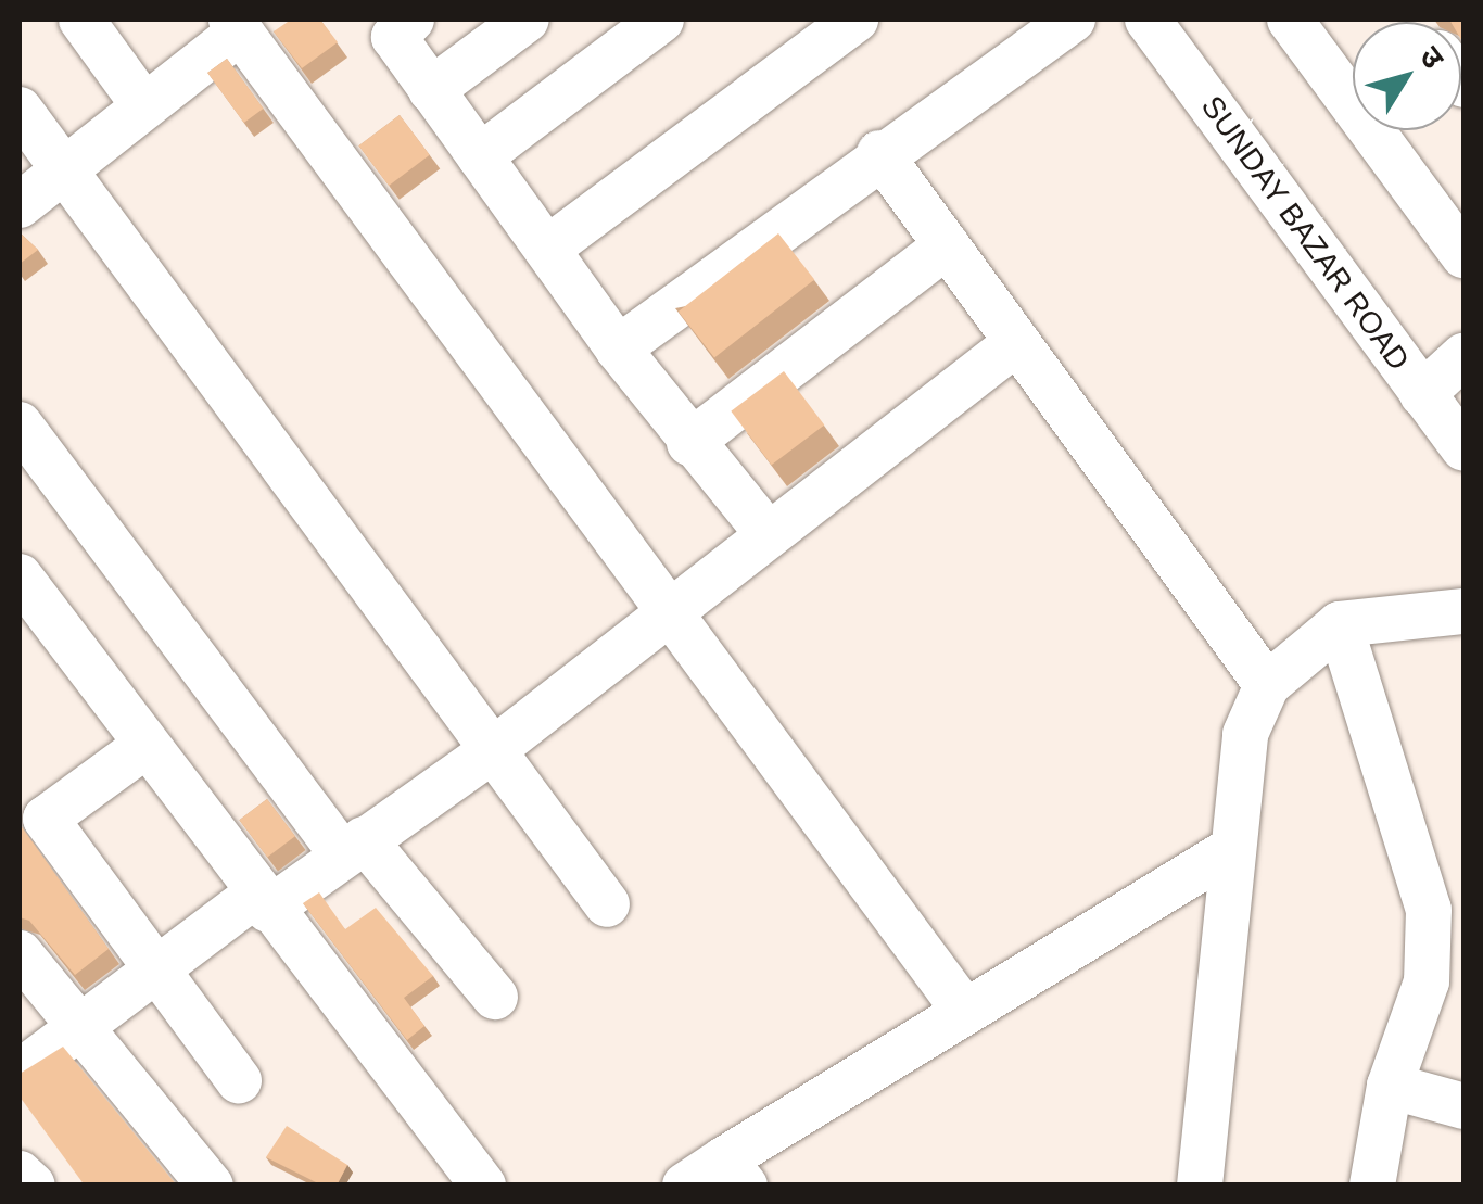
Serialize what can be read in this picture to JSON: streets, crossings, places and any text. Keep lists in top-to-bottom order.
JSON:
{
  "streets": {
    "street": ["SUNDAY BAZAR ROAD"]
  },
  "north": "top right"
}
